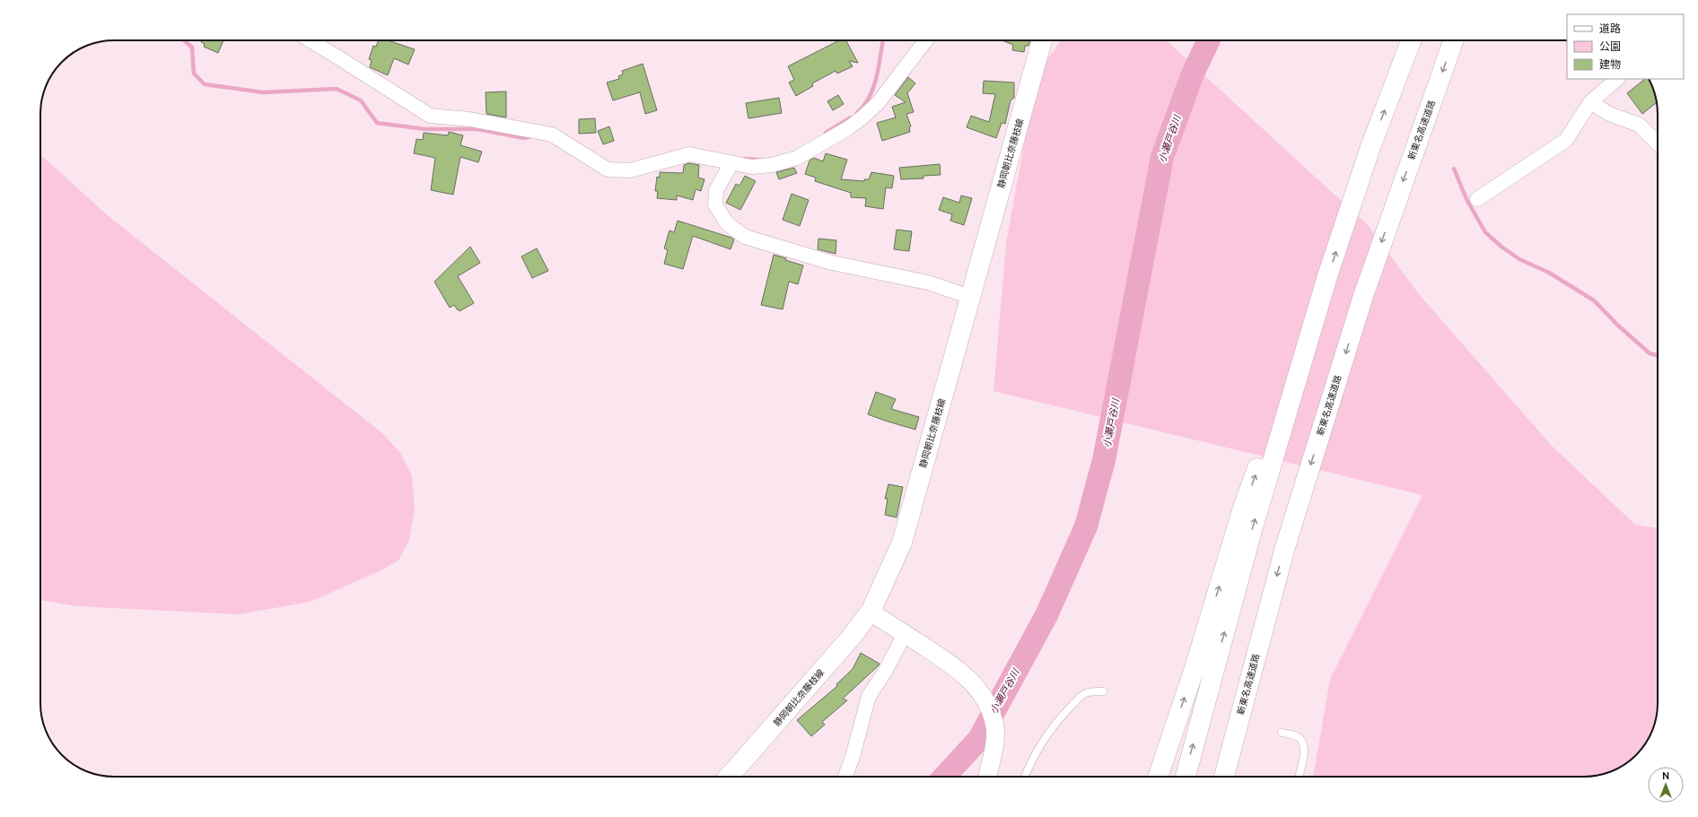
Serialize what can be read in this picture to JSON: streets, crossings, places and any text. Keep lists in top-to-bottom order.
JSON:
{
  "streets": {
    "main road": ["新東名高速道路", "静岡朝比奈藤枝線"]
  },
  "water": ["小瀬戸谷川"],
  "legend": ["道路", "公園", "建物"],
  "north": "top"
}
